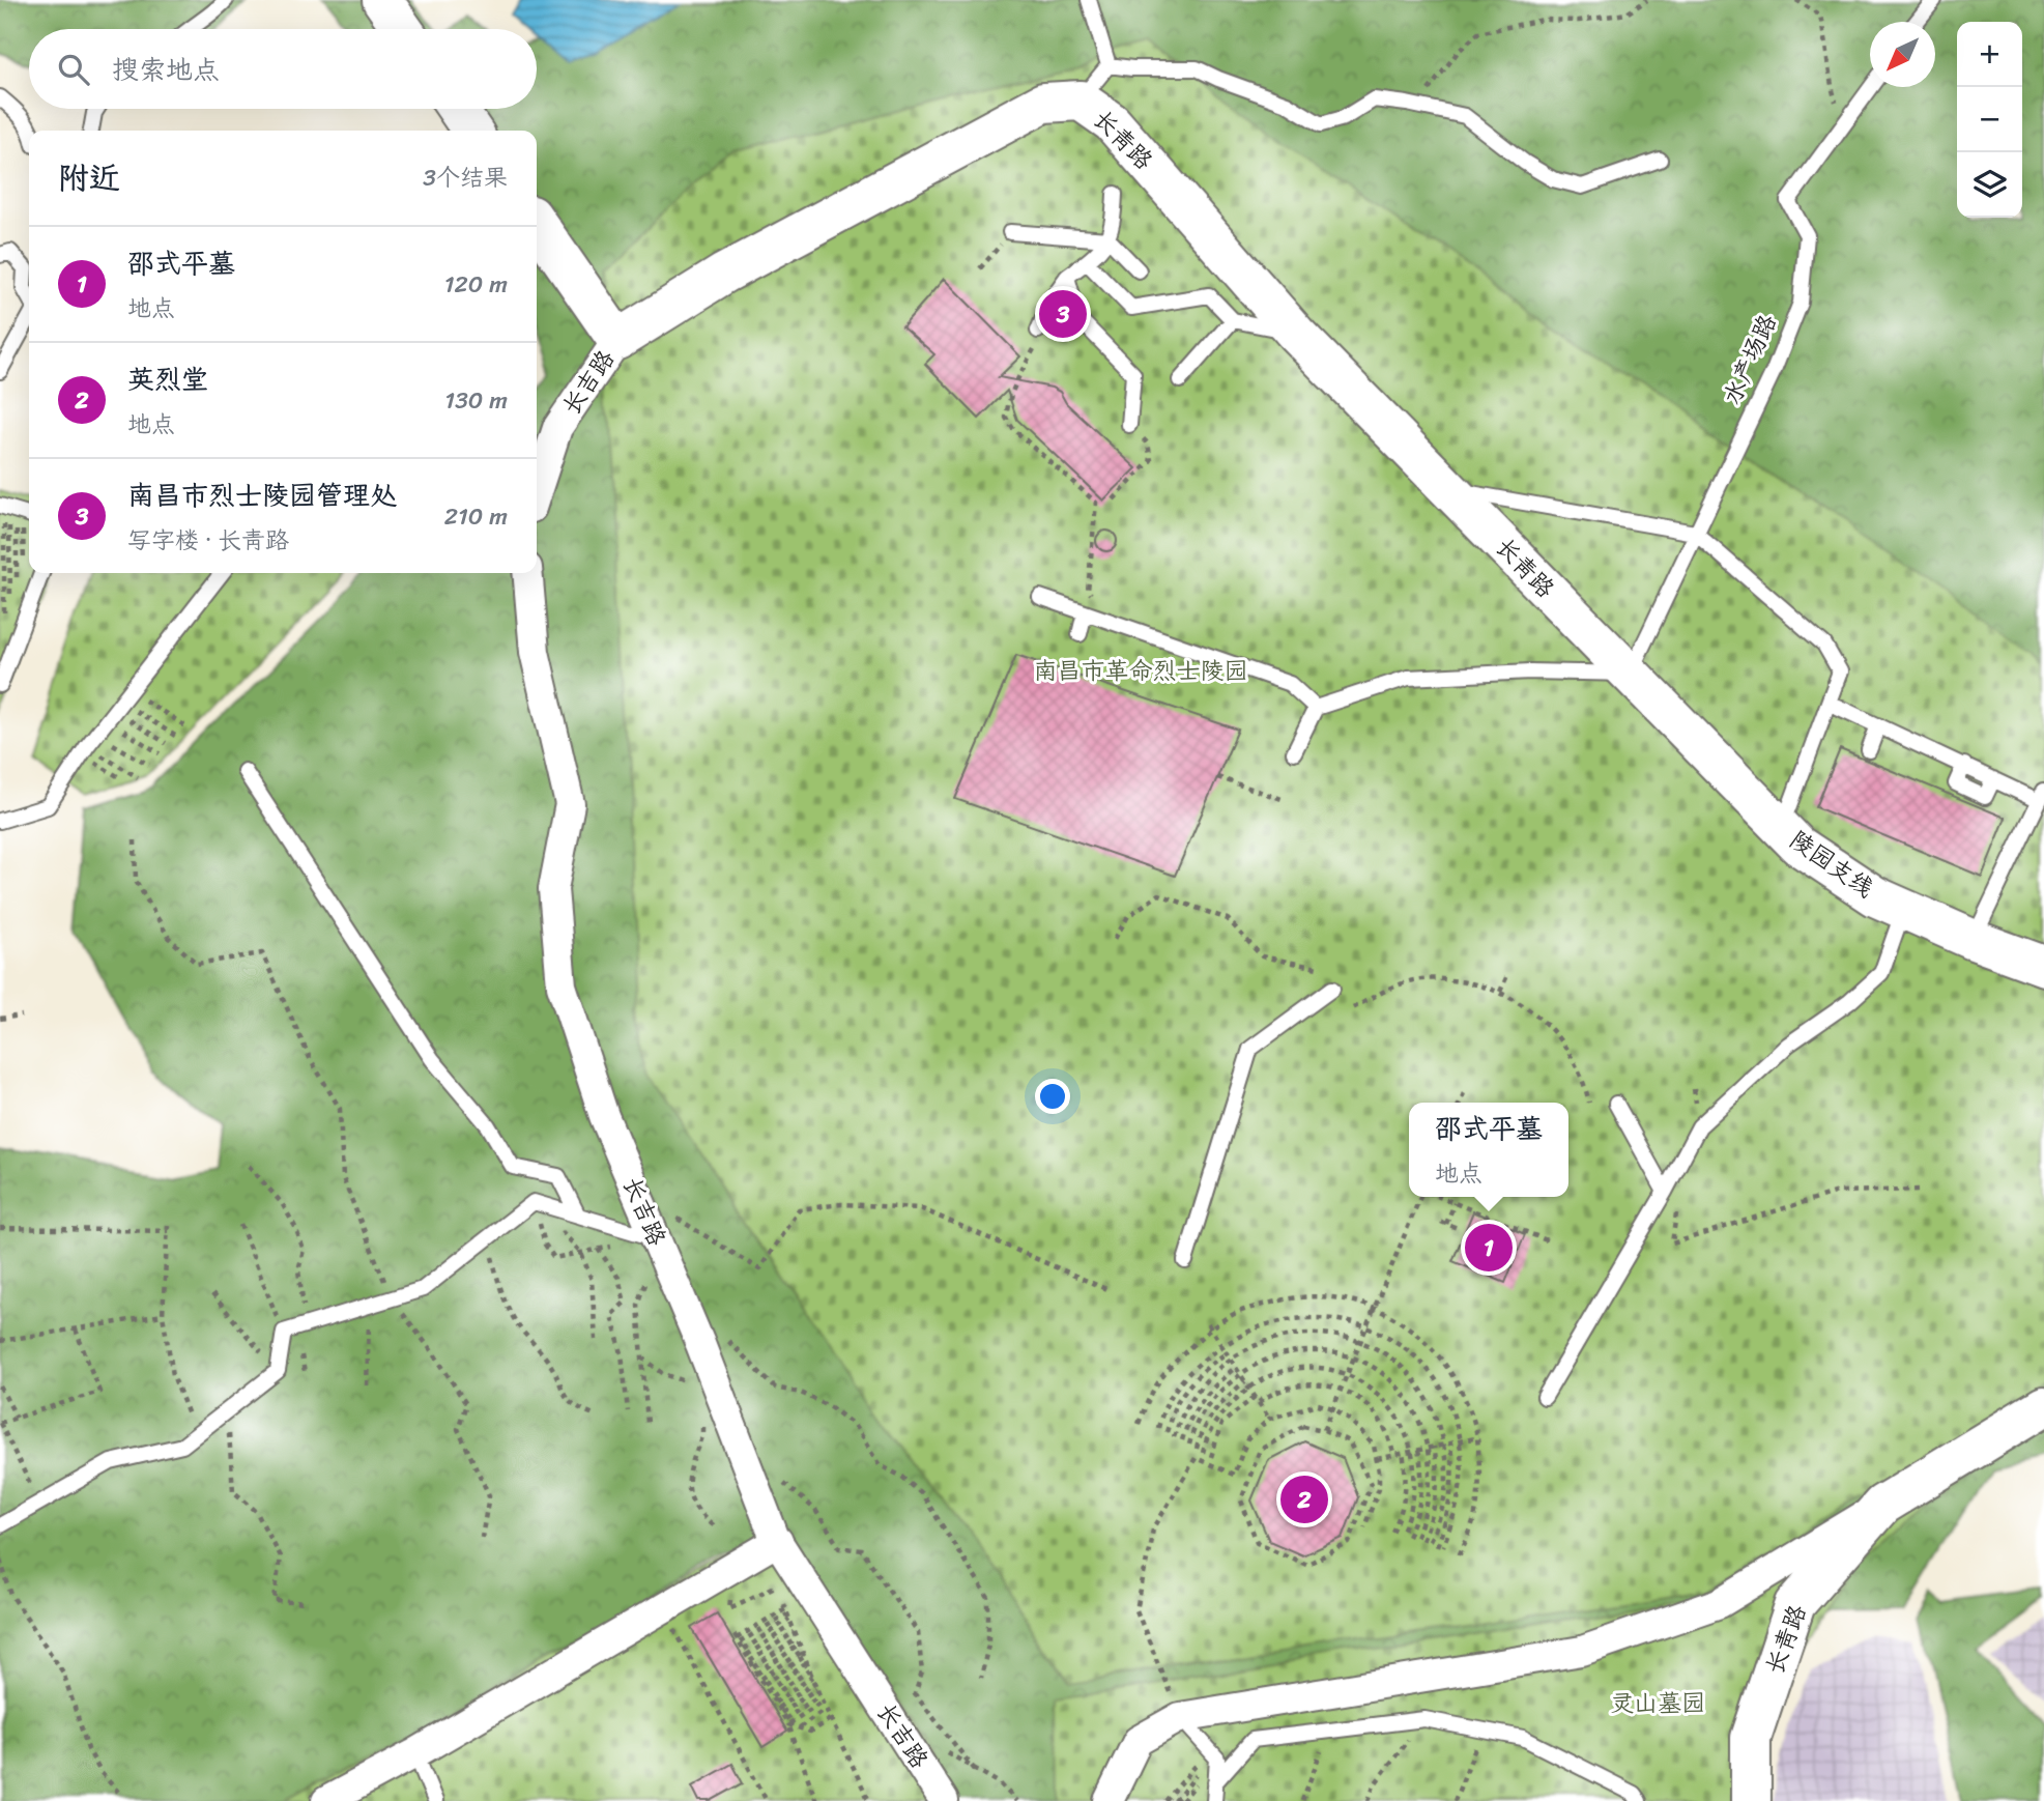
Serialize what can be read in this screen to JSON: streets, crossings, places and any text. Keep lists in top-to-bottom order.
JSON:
{
  "streets": {
    "street": ["长青路", "长吉路", "陵园支线"],
    "lane": ["水产场路"]
  },
  "crossings": [
    ["长青路", "水产场路"],
    ["长青路", "长吉路"],
    ["长青路", "陵园支线"],
    ["水产场路", "陵园支线"]
  ],
  "parks": ["南昌市革命烈士陵园", "灵山墓园"],
  "north": "bottom left",
  "page": {
    "map_buttons": ["+", "−"],
    "search": "搜索地点",
    "heading": ["附近", "3个结果"],
    "list": [
      {
        "mark": "1",
        "name": "邵式平墓",
        "note": "地点",
        "value": "120 m"
      },
      {
        "mark": "2",
        "name": "英烈堂",
        "note": "地点",
        "value": "130 m"
      },
      {
        "mark": "3",
        "name": "南昌市烈士陵园管理处",
        "note": "写字楼 · 长青路",
        "value": "210 m"
      }
    ],
    "pins": ["3", "1", "2"],
    "popup": ["邵式平墓", "地点"]
  }
}
